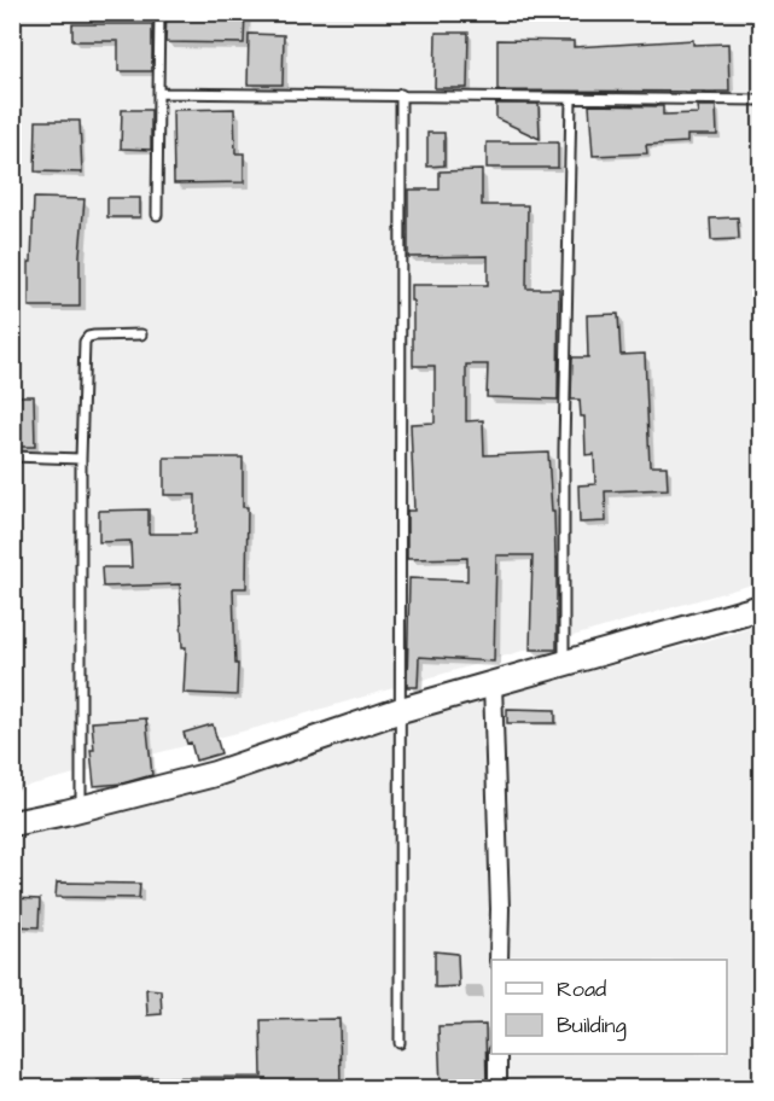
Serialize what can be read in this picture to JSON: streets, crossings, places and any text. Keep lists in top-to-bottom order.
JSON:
{
  "legend": ["Road", "Building"]
}
